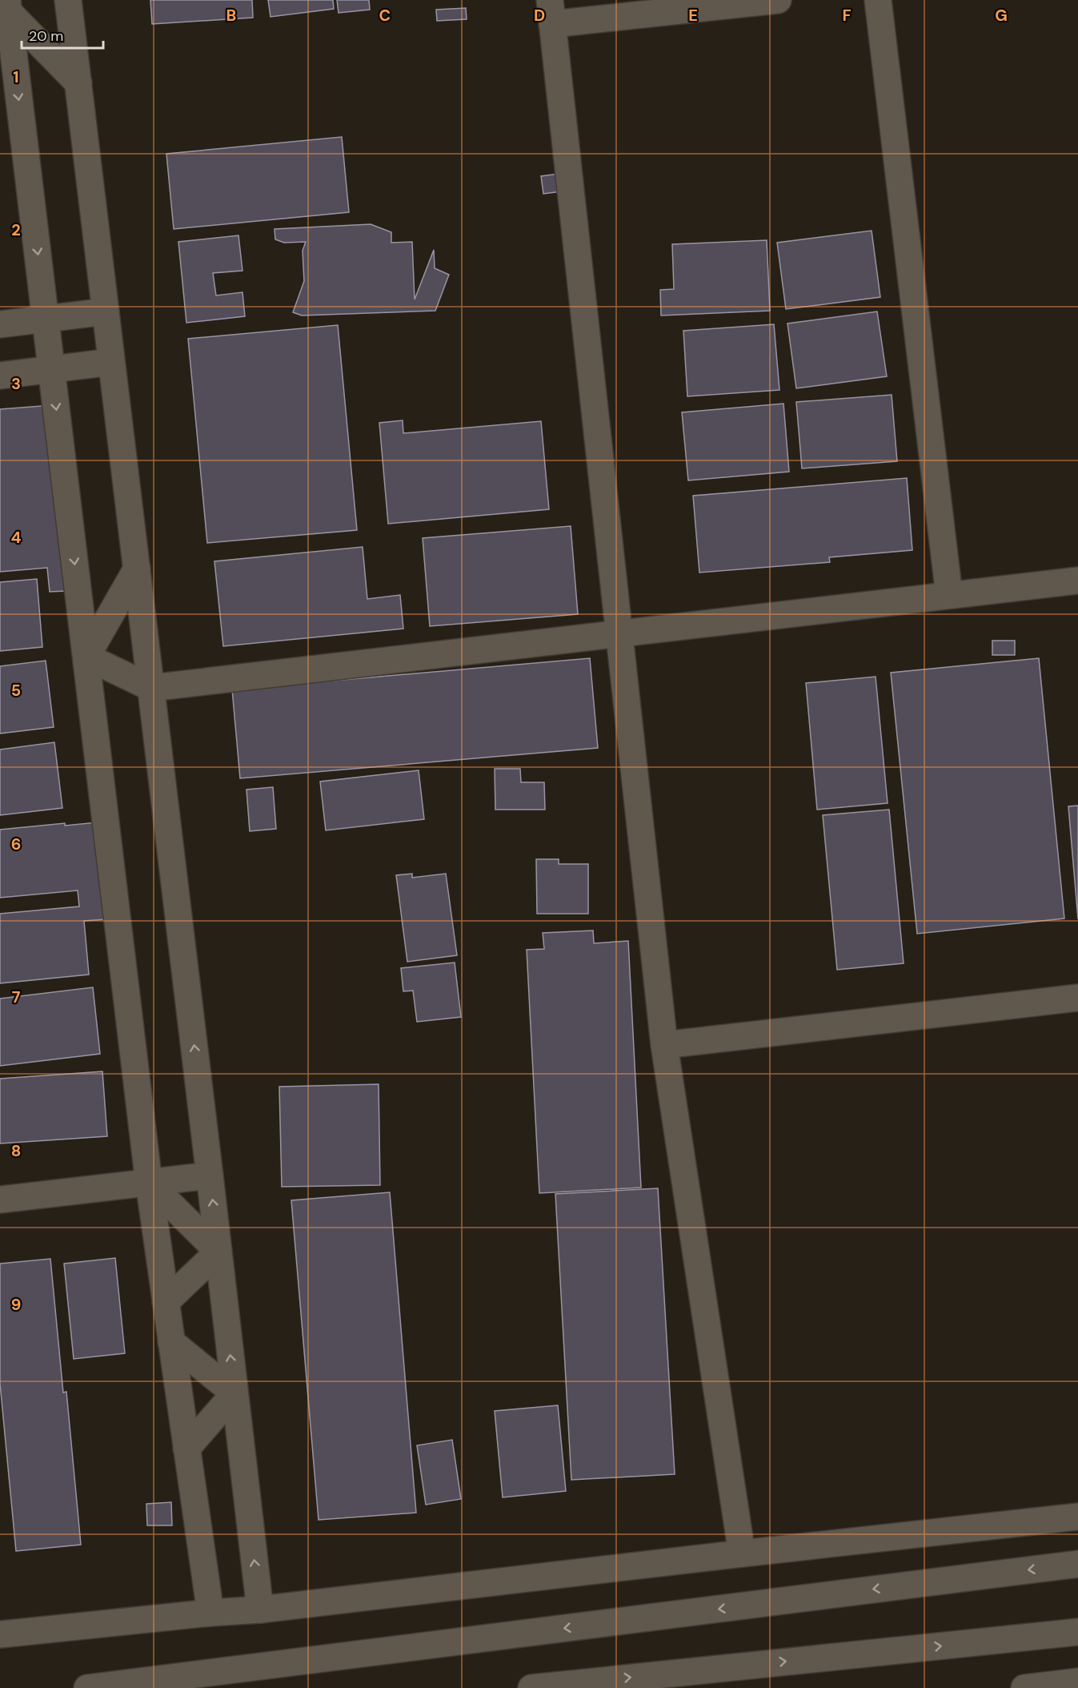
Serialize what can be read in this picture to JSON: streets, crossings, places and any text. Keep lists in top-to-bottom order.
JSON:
{
  "scale_bar": "20 m",
  "grid": {
    "columns": [
      "B",
      "C",
      "D",
      "E",
      "F",
      "G"
    ],
    "rows": [
      "1",
      "2",
      "3",
      "4",
      "5",
      "6",
      "7",
      "8",
      "9"
    ]
  }
}
